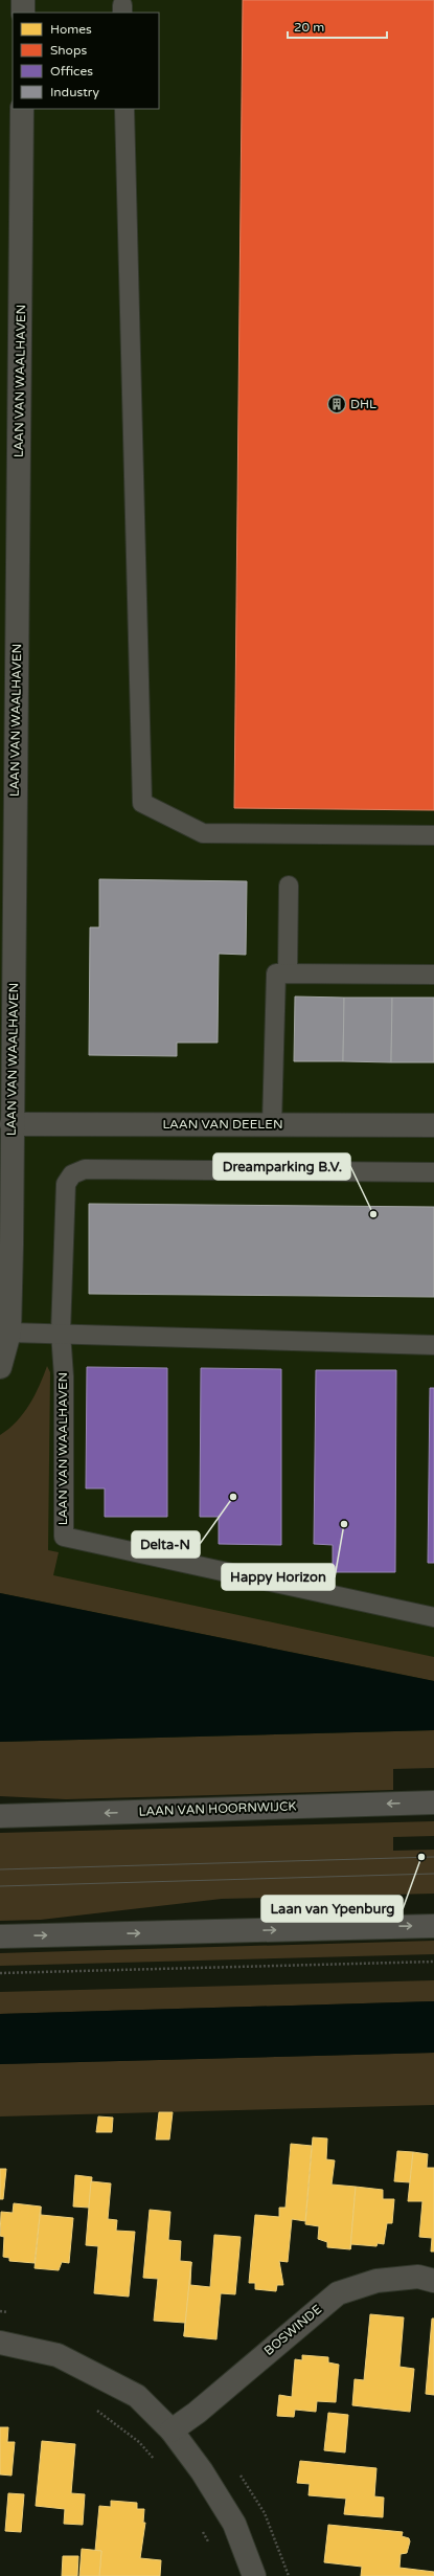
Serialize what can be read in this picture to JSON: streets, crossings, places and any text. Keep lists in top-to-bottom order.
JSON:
{
  "streets": {
    "main road": ["LAAN VAN HOORNWIJCK"],
    "street": ["LAAN VAN WAALHAVEN", "LAAN VAN DEELEN", "BOSWINDE"]
  },
  "crossings": [
    ["LAAN VAN WAALHAVEN", "LAAN VAN DEELEN"]
  ],
  "places": {
    "building": ["DHL"],
    "other": [
      "Dreamparking B.V.",
      "Delta-N",
      "Happy Horizon",
      "Laan van Ypenburg"
    ]
  },
  "legend": [
    "Homes",
    "Shops",
    "Offices",
    "Industry"
  ],
  "scale_bar": "20 m"
}
